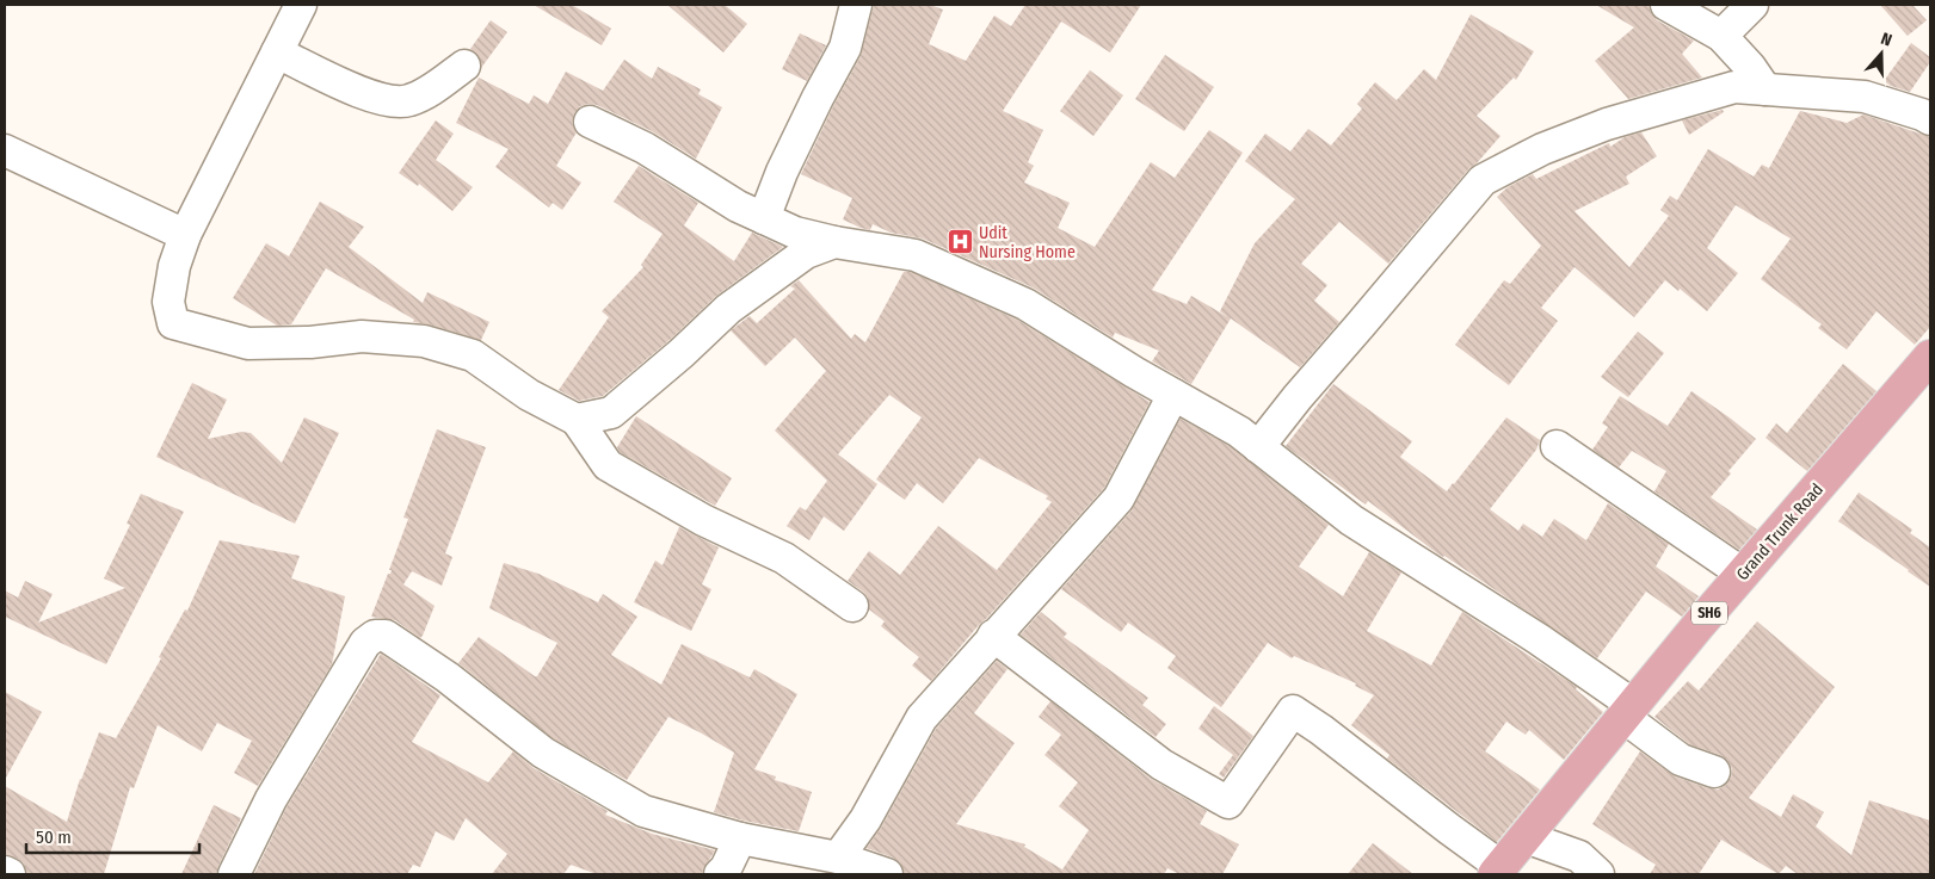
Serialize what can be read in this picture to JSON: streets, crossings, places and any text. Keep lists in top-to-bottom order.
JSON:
{
  "streets": {
    "main road": ["Grand Trunk Road", "SH6"]
  },
  "places": {
    "hospital": ["Udit Nursing Home"]
  },
  "scale_bar": "50 m",
  "north": "top"
}
